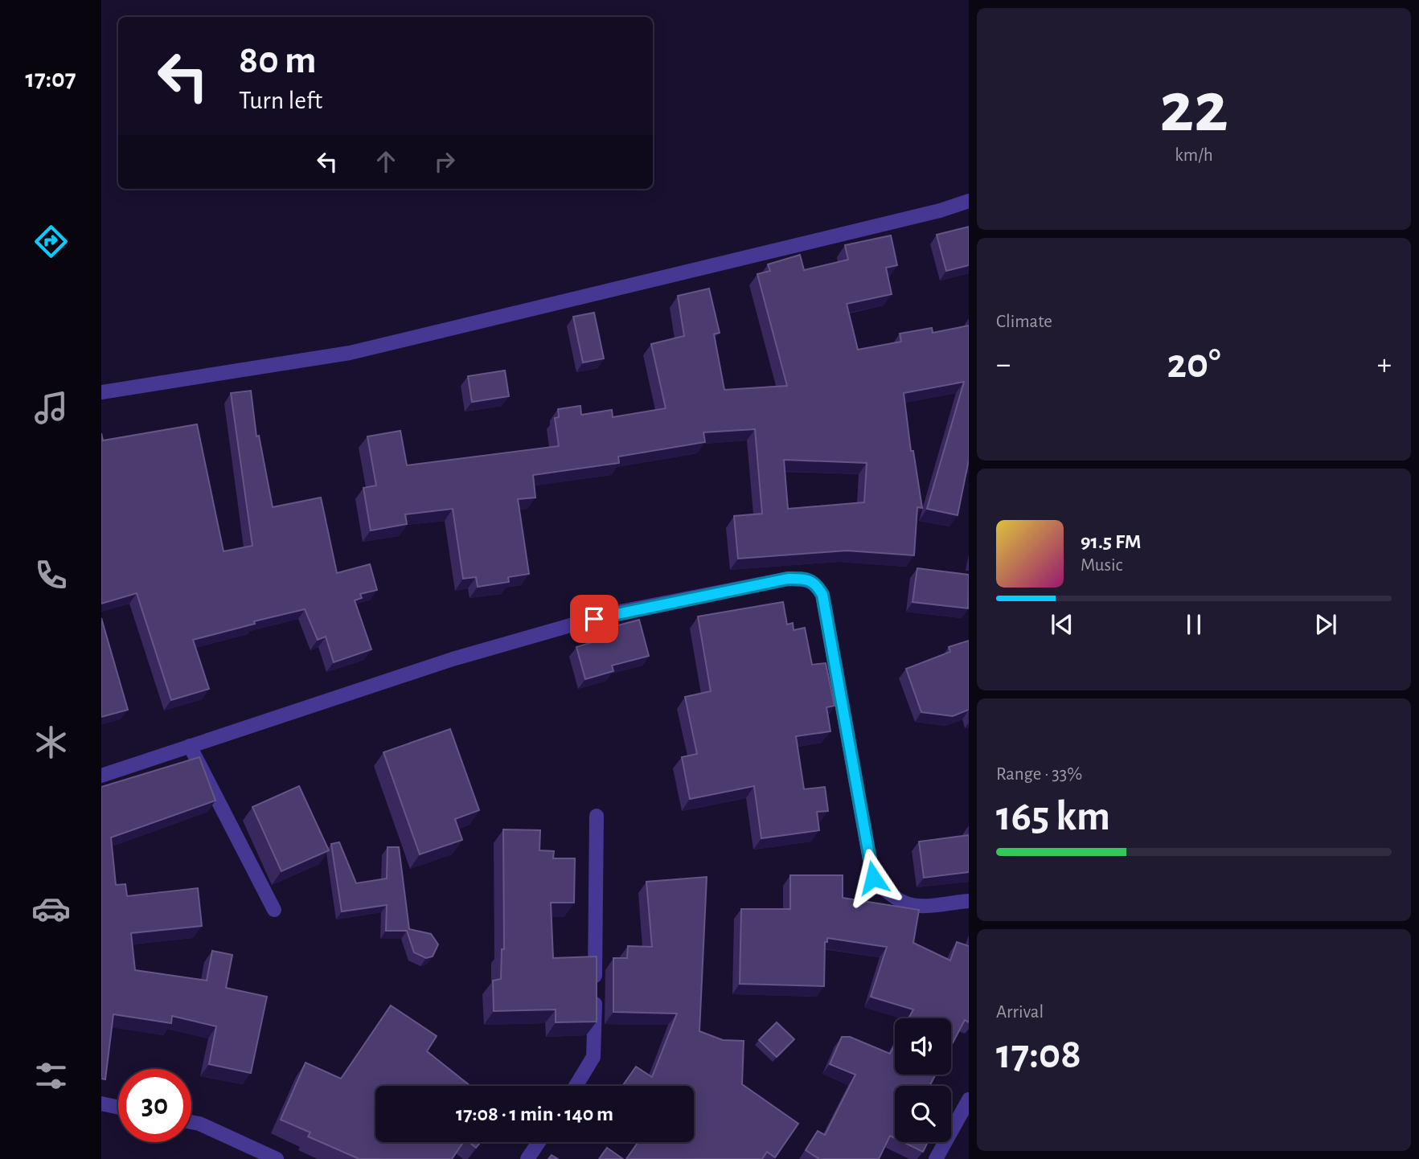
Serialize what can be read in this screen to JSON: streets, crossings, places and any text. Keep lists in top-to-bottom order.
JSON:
{
  "page": {
    "tabs": "17:07",
    "tile": [
      ["22", "km/h"],
      "Climate",
      ["Range · 33%", "165 km"],
      ["Arrival", "17:08"]
    ],
    "turn": ["80 m", "Turn left"],
    "heat": ["−", "20°", "+"],
    "song": ["91.5 FM", "Music"],
    "limit": "30",
    "trip": "17:08 · 1 min · 140 m"
  }
}
